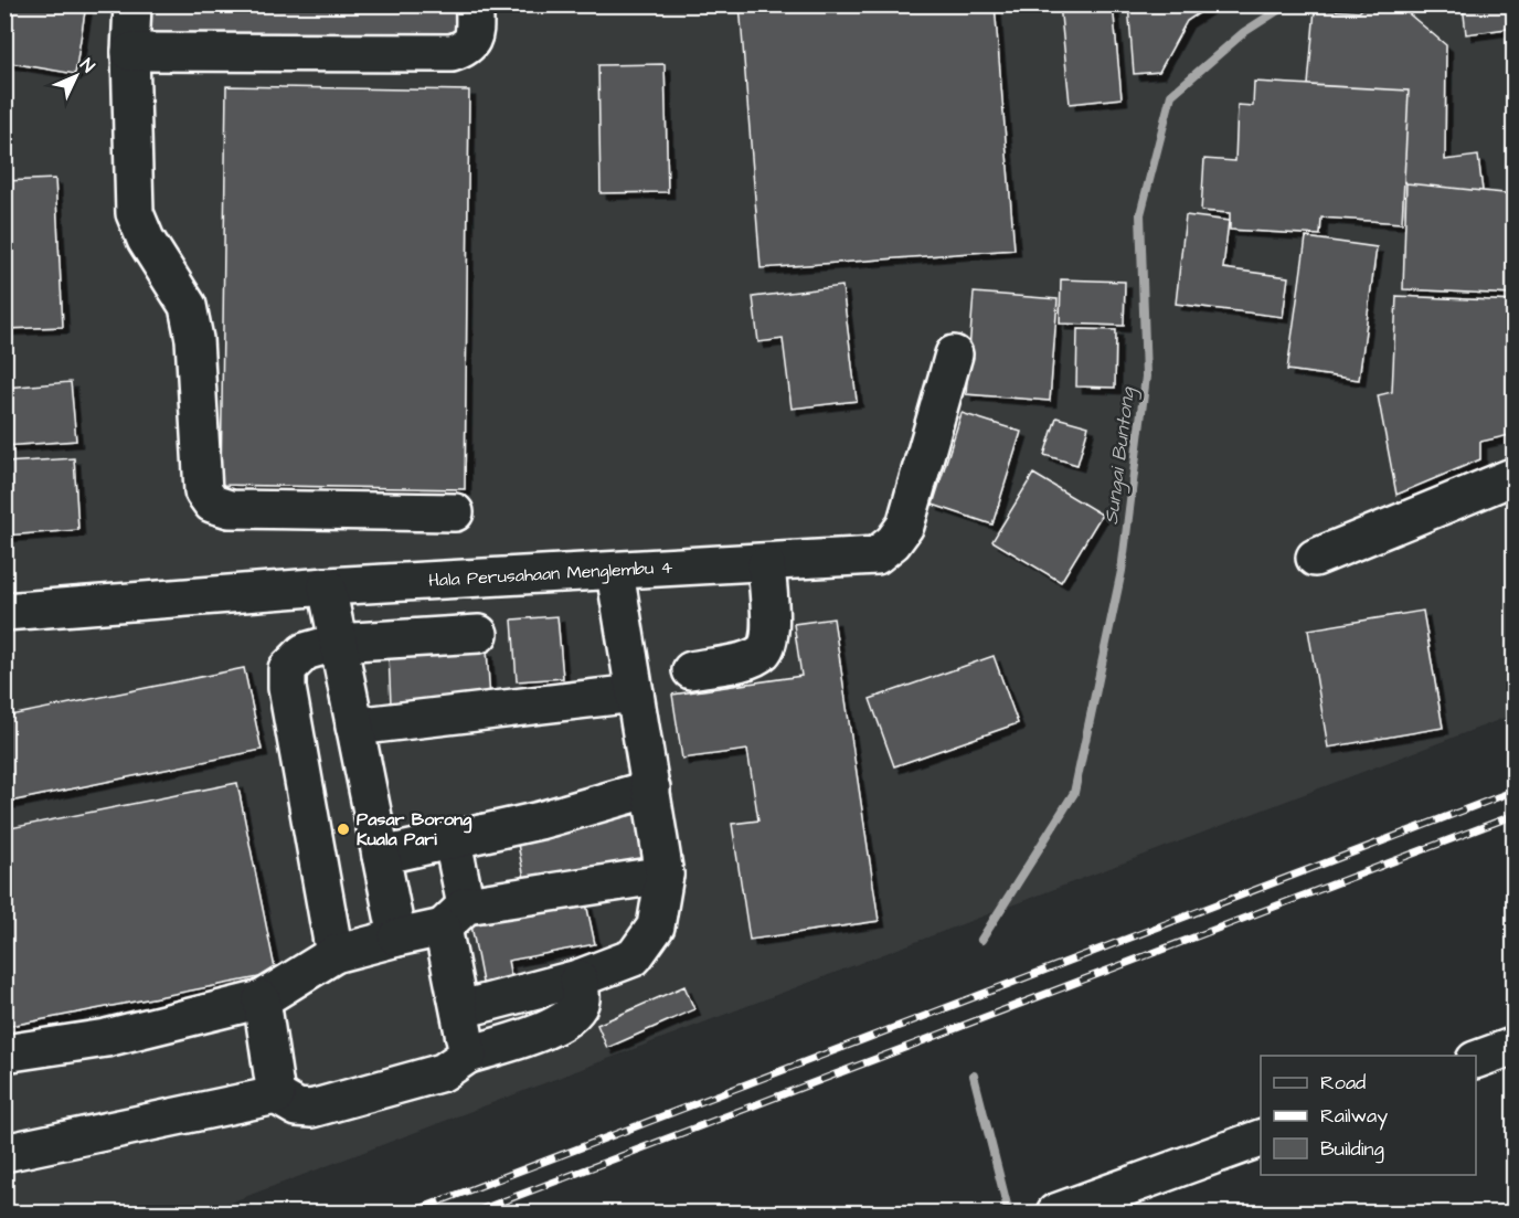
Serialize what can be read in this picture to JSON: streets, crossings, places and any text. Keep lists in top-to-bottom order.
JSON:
{
  "streets": {
    "street": ["Hala Perusahaan Menglembu 4"]
  },
  "water": ["Sungai Buntong"],
  "places": ["Pasar Borong Kuala Pari"],
  "legend": ["Road", "Railway", "Building"],
  "north": "top right"
}
